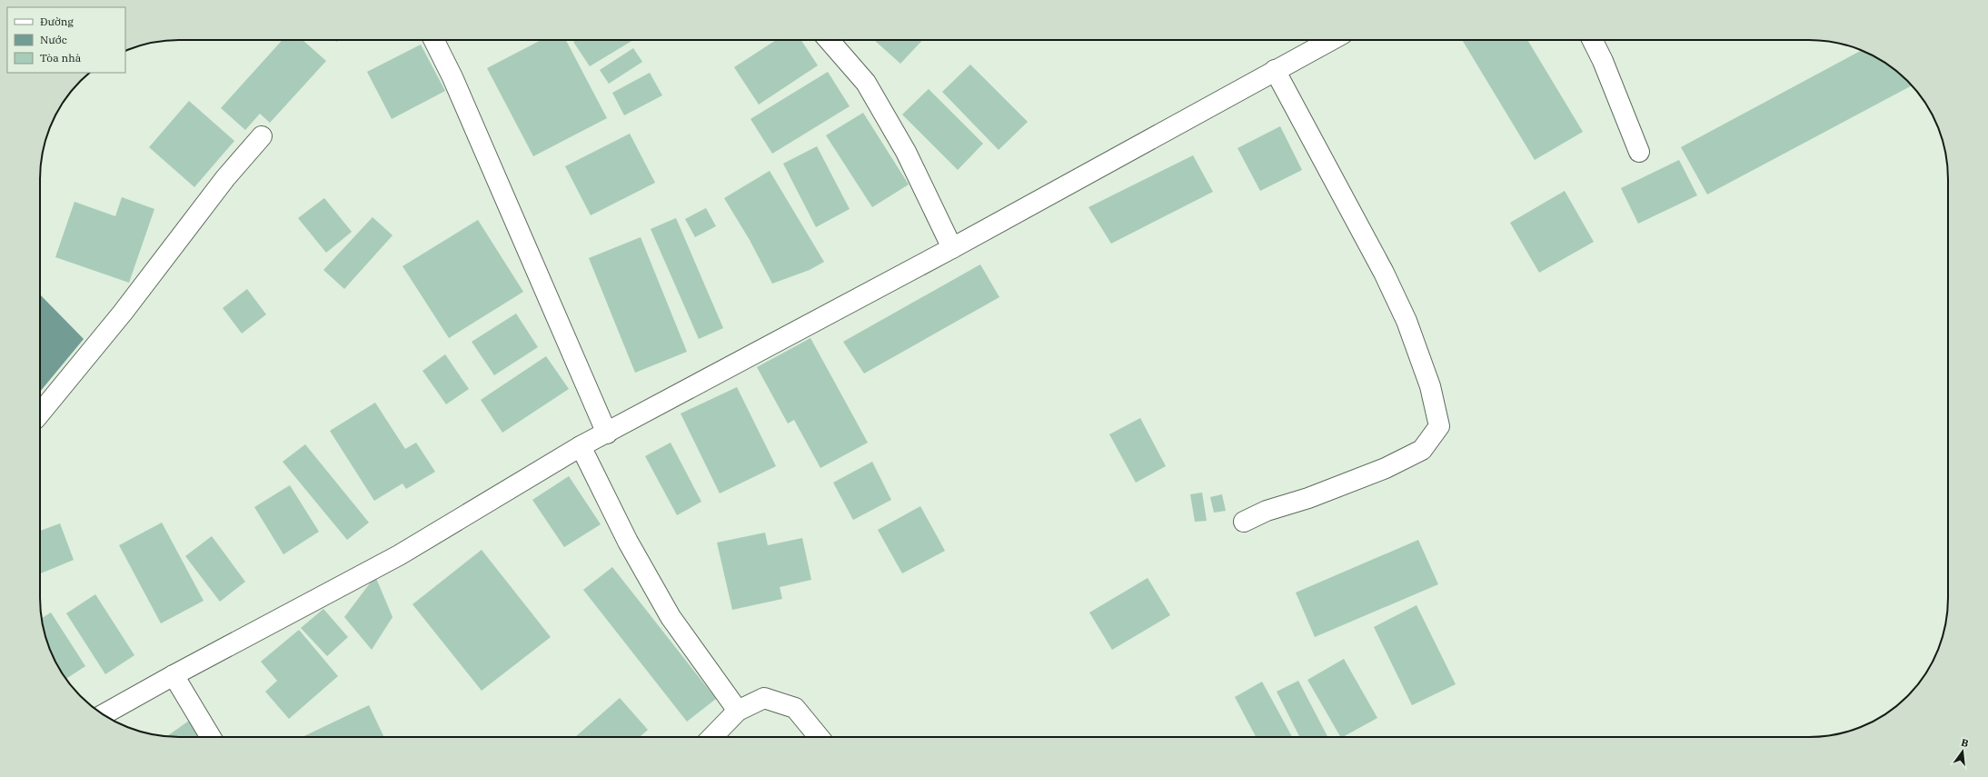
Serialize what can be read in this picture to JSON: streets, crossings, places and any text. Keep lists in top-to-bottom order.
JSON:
{
  "legend": ["Đường", "Nước", "Tòa nhà"],
  "north": "top"
}
